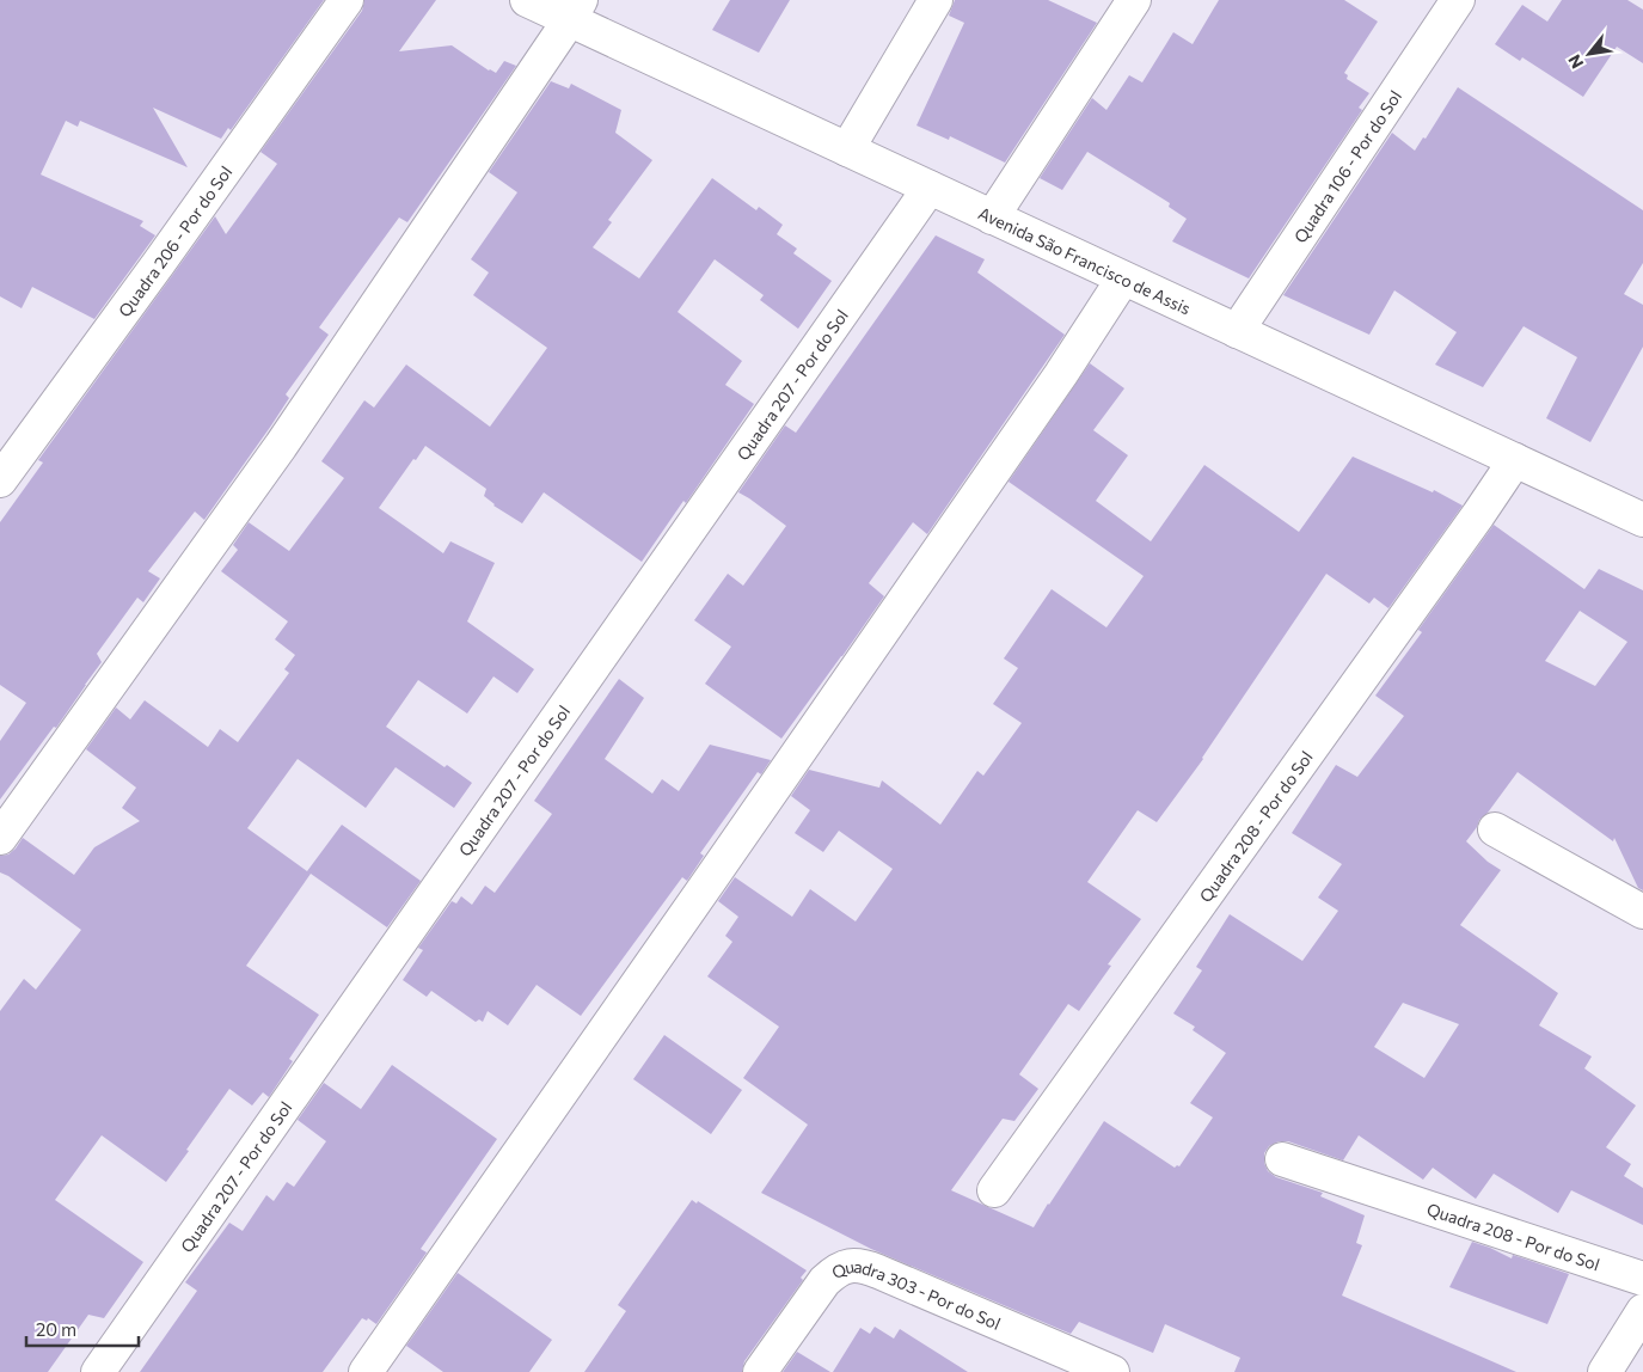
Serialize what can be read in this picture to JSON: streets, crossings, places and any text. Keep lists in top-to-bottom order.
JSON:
{
  "streets": {
    "street": [
      "Quadra 106 - Por do Sol",
      "Quadra 206 - Por do Sol",
      "Avenida São Francisco de Assis",
      "Quadra 207 - Por do Sol",
      "Quadra 208 - Por do Sol",
      "Quadra 303 - Por do Sol"
    ]
  },
  "crossings": [
    ["Quadra 106 - Por do Sol", "Avenida São Francisco de Assis"],
    ["Avenida São Francisco de Assis", "Quadra 207 - Por do Sol"],
    ["Avenida São Francisco de Assis", "Quadra 208 - Por do Sol"]
  ],
  "scale_bar": "20 m",
  "north": "bottom left"
}
